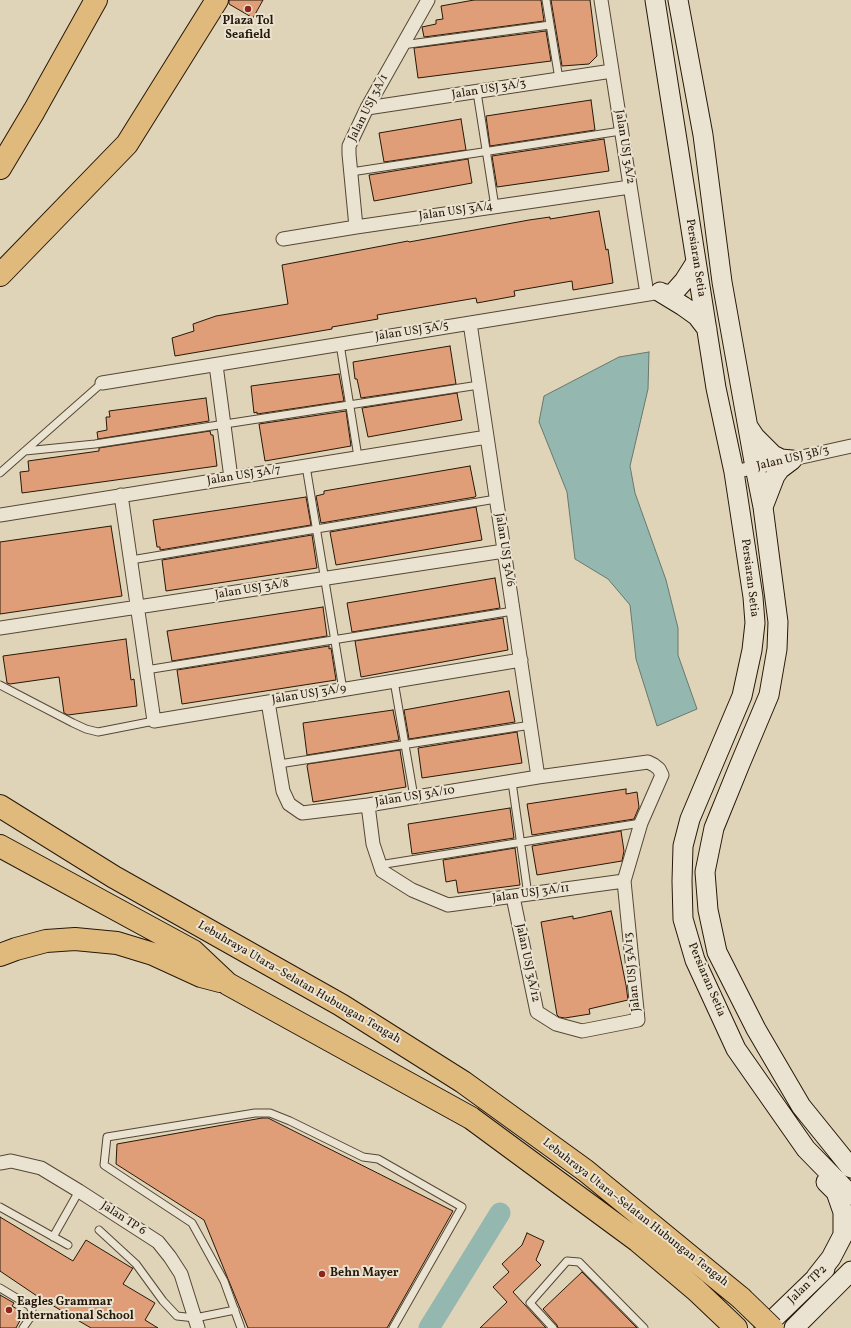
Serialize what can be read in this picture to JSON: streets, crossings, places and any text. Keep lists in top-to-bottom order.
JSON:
{
  "streets": {
    "highway": ["Lebuhraya Utara–Selatan Hubungan Tengah"],
    "main road": ["Persiaran Setia", "Jalan TP2"],
    "street": [
      "Jalan USJ 3A/3",
      "Jalan USJ 3A/1",
      "Jalan USJ 3A/2",
      "Jalan USJ 3A/4",
      "Jalan USJ 3A/5",
      "Jalan USJ 3B/3",
      "Jalan USJ 3A/7",
      "Jalan USJ 3A/6",
      "Jalan USJ 3A/8",
      "Jalan USJ 3A/9",
      "Jalan USJ 3A/10",
      "Jalan USJ 3A/11",
      "Jalan USJ 3A/12",
      "Jalan USJ 3A/13",
      "Jalan TP 6"
    ]
  },
  "crossings": [
    ["Jalan USJ 3A/3", "Jalan USJ 3A/1"],
    ["Jalan USJ 3A/3", "Jalan USJ 3A/2"],
    ["Jalan USJ 3A/1", "Jalan USJ 3A/4"],
    ["Jalan USJ 3A/2", "Jalan USJ 3A/4"],
    ["Jalan USJ 3A/2", "Jalan USJ 3A/5"],
    ["Persiaran Setia", "Jalan USJ 3A/5"],
    ["Persiaran Setia", "Jalan USJ 3B/3"],
    ["Jalan USJ 3A/5", "Jalan USJ 3A/6"],
    ["Jalan USJ 3A/7", "Jalan USJ 3A/6"],
    ["Jalan USJ 3A/6", "Jalan USJ 3A/8"],
    ["Jalan USJ 3A/6", "Jalan USJ 3A/9"],
    ["Jalan USJ 3A/6", "Jalan USJ 3A/10"],
    ["Jalan USJ 3A/9", "Jalan USJ 3A/10"],
    ["Jalan USJ 3A/10", "Jalan USJ 3A/11"],
    ["Jalan USJ 3A/11", "Jalan USJ 3A/12"],
    ["Jalan USJ 3A/11", "Jalan USJ 3A/13"],
    ["Jalan USJ 3A/12", "Jalan USJ 3A/13"]
  ],
  "places": ["Plaza Tol Seafield", "Behn Mayer", "Eagles Grammar International School"]
}
